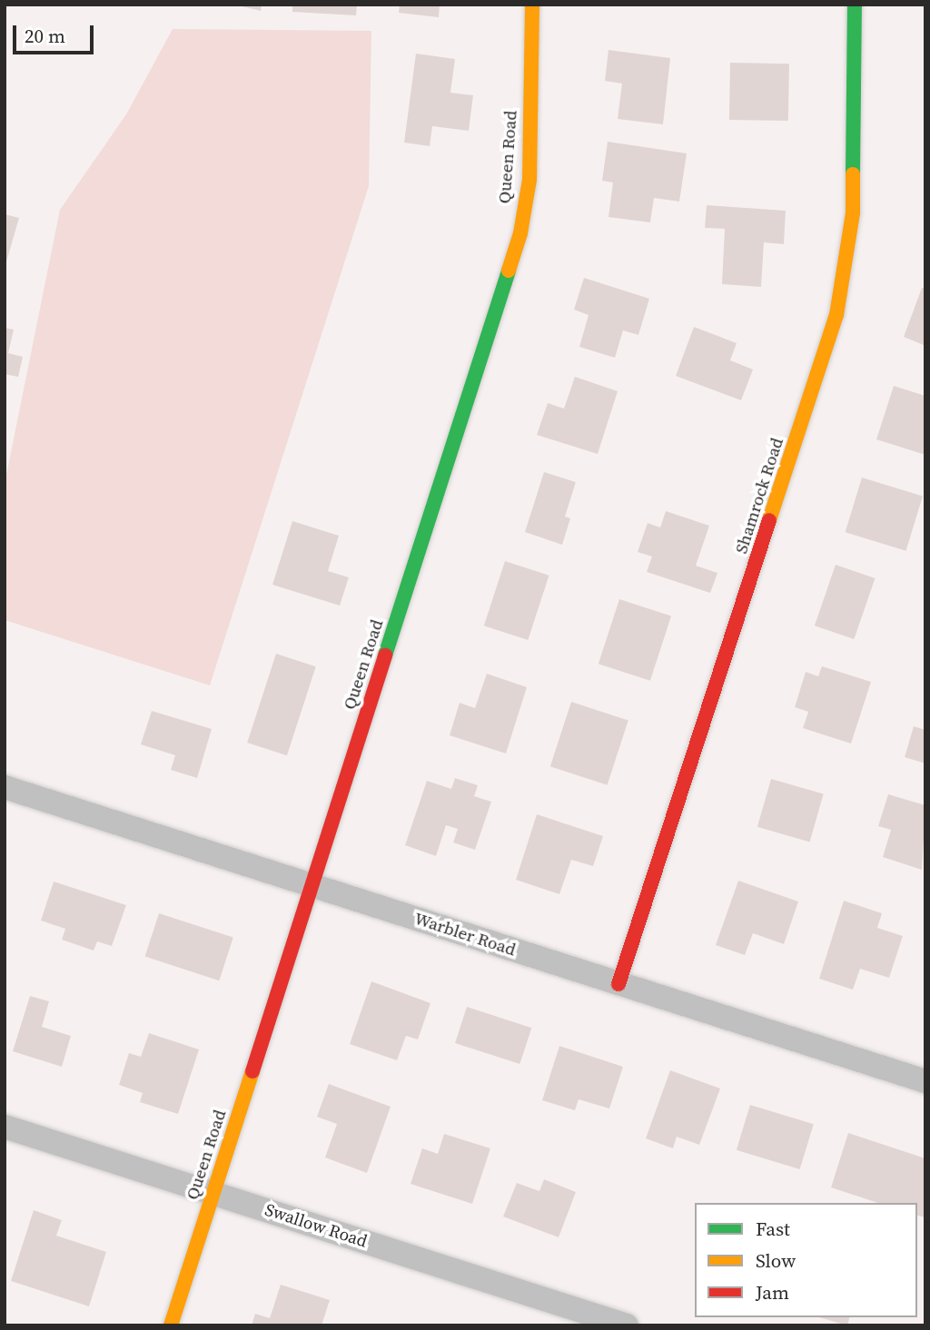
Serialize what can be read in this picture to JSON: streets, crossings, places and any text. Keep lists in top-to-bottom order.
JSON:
{
  "streets": {
    "street": [
      "Queen Road",
      "Shamrock Road",
      "Warbler Road",
      "Swallow Road"
    ]
  },
  "crossings": [
    ["Queen Road", "Warbler Road"],
    ["Queen Road", "Swallow Road"],
    ["Shamrock Road", "Warbler Road"]
  ],
  "legend": ["Fast", "Slow", "Jam"],
  "scale_bar": "20 m"
}
